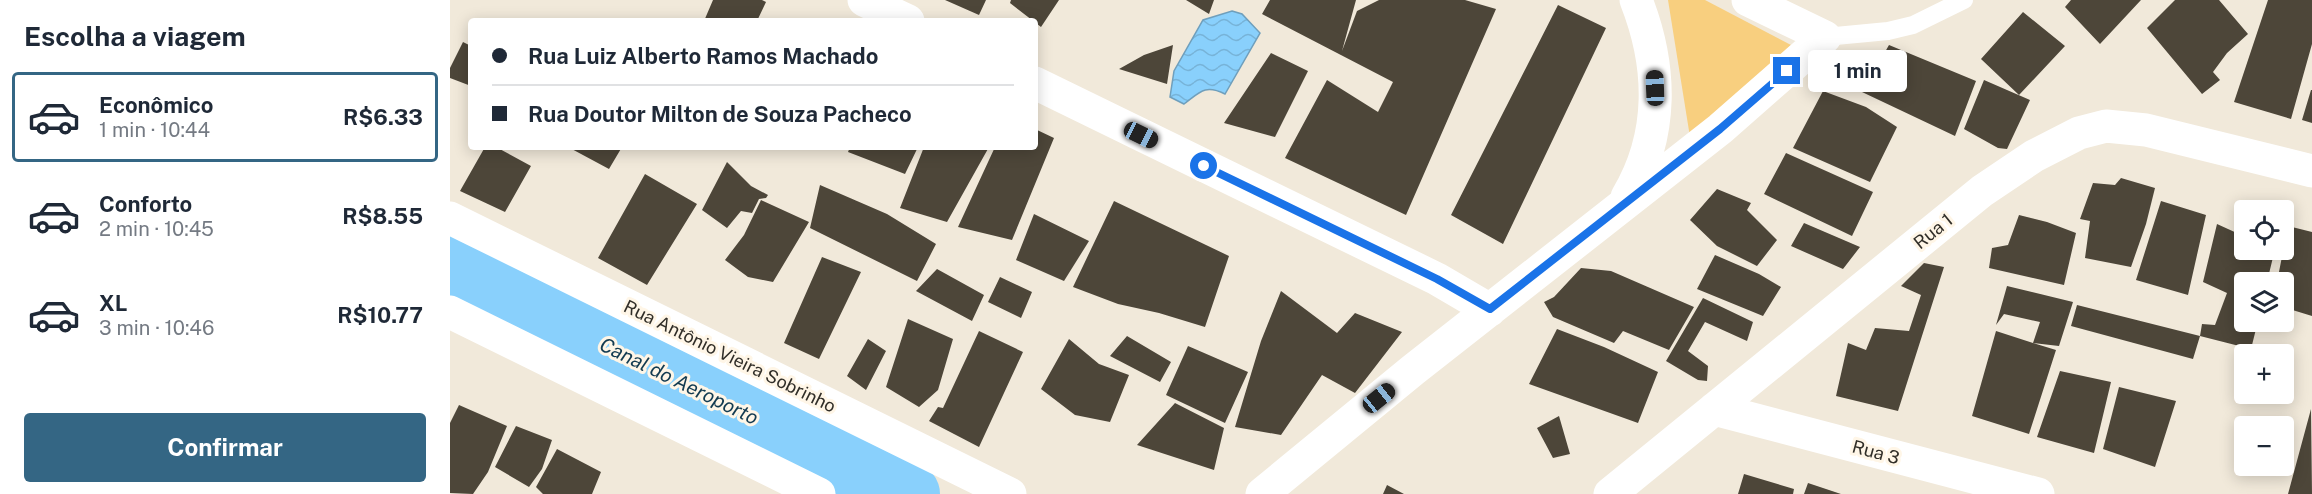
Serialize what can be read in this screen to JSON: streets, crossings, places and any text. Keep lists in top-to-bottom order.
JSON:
{
  "streets": {
    "street": ["Rua 1", "Rua Antônio Vieira Sobrinho", "Rua 3"]
  },
  "crossings": [
    ["Rua 1", "Rua 3"]
  ],
  "water": ["Canal do Aeroporto"],
  "page": {
    "heading": "Escolha a viagem",
    "banner": ["Rua Luiz Alberto Ramos Machado", "Rua Doutor Milton de Souza Pacheco"],
    "bubble": "1 min",
    "list": [
      {
        "name": "Econômico",
        "note": "1 min · 10:44",
        "value": "R$6.33"
      },
      {
        "name": "Conforto",
        "note": "2 min · 10:45",
        "value": "R$8.55"
      },
      {
        "name": "XL",
        "note": "3 min · 10:46",
        "value": "R$10.77"
      }
    ],
    "map_buttons": ["+", "−"],
    "buttons": "Confirmar"
  }
}
